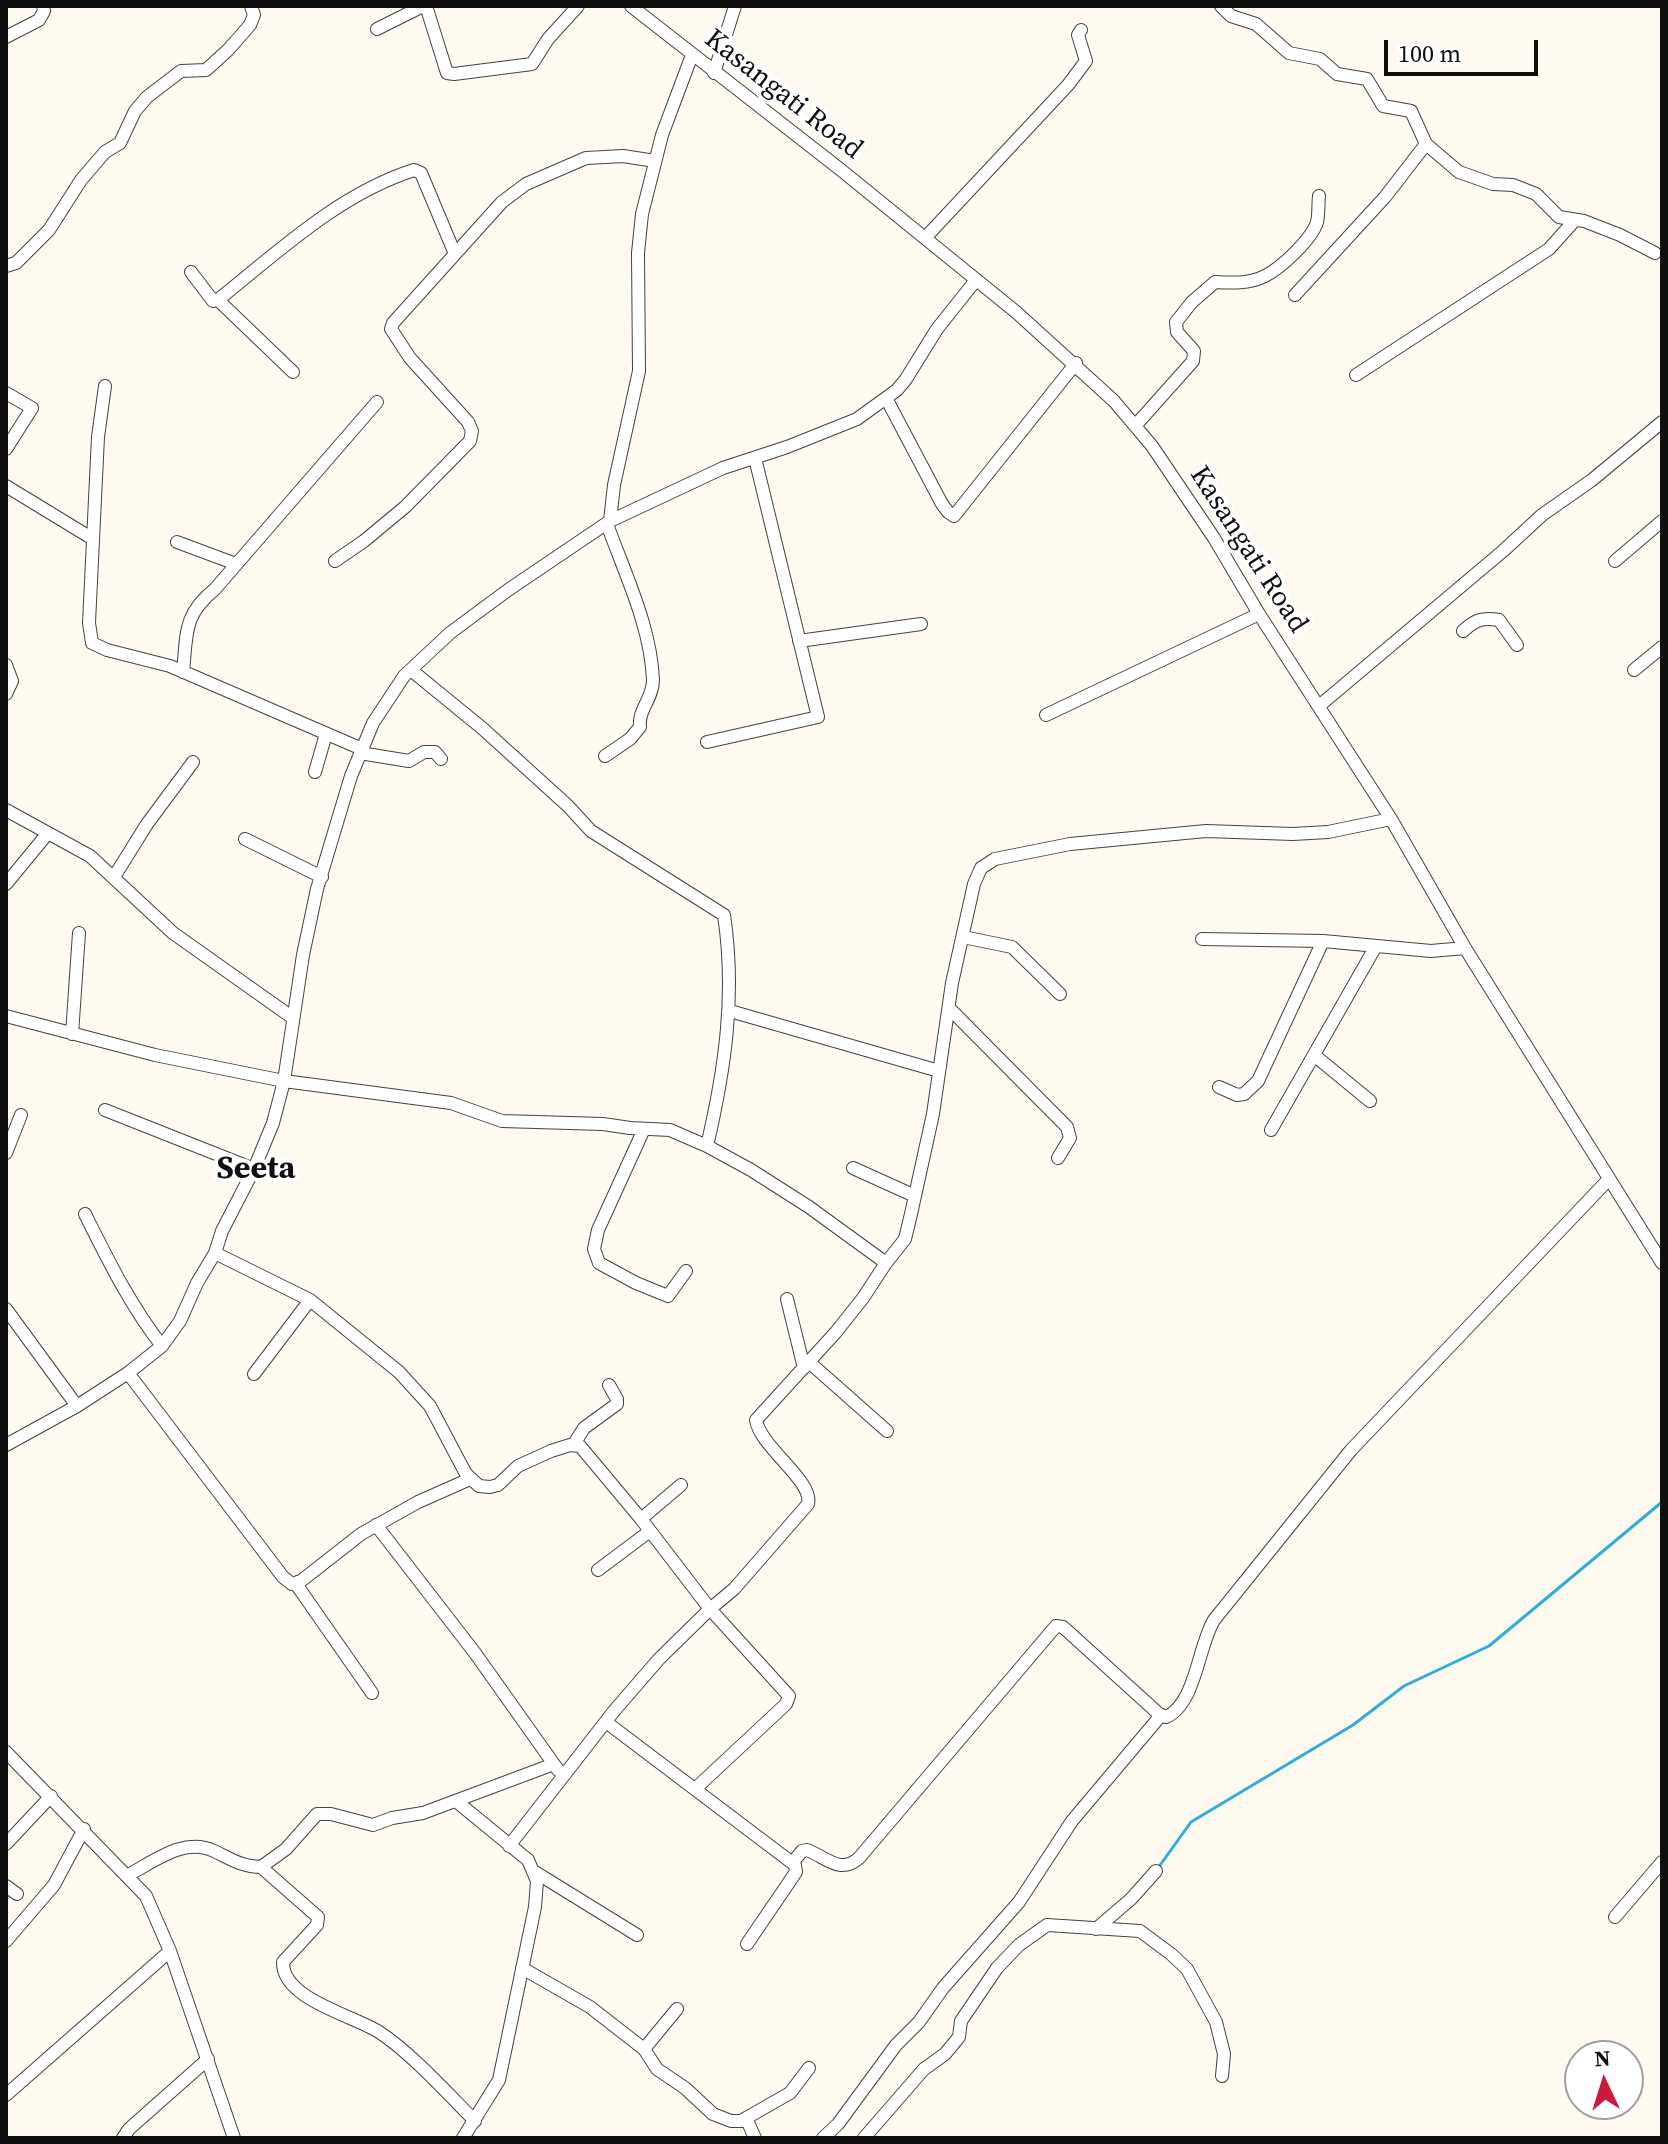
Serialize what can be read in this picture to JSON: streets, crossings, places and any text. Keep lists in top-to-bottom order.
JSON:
{
  "streets": {
    "street": ["Kasangati Road"]
  },
  "districts": ["Seeta"],
  "scale_bar": "100 m",
  "north": "top"
}
